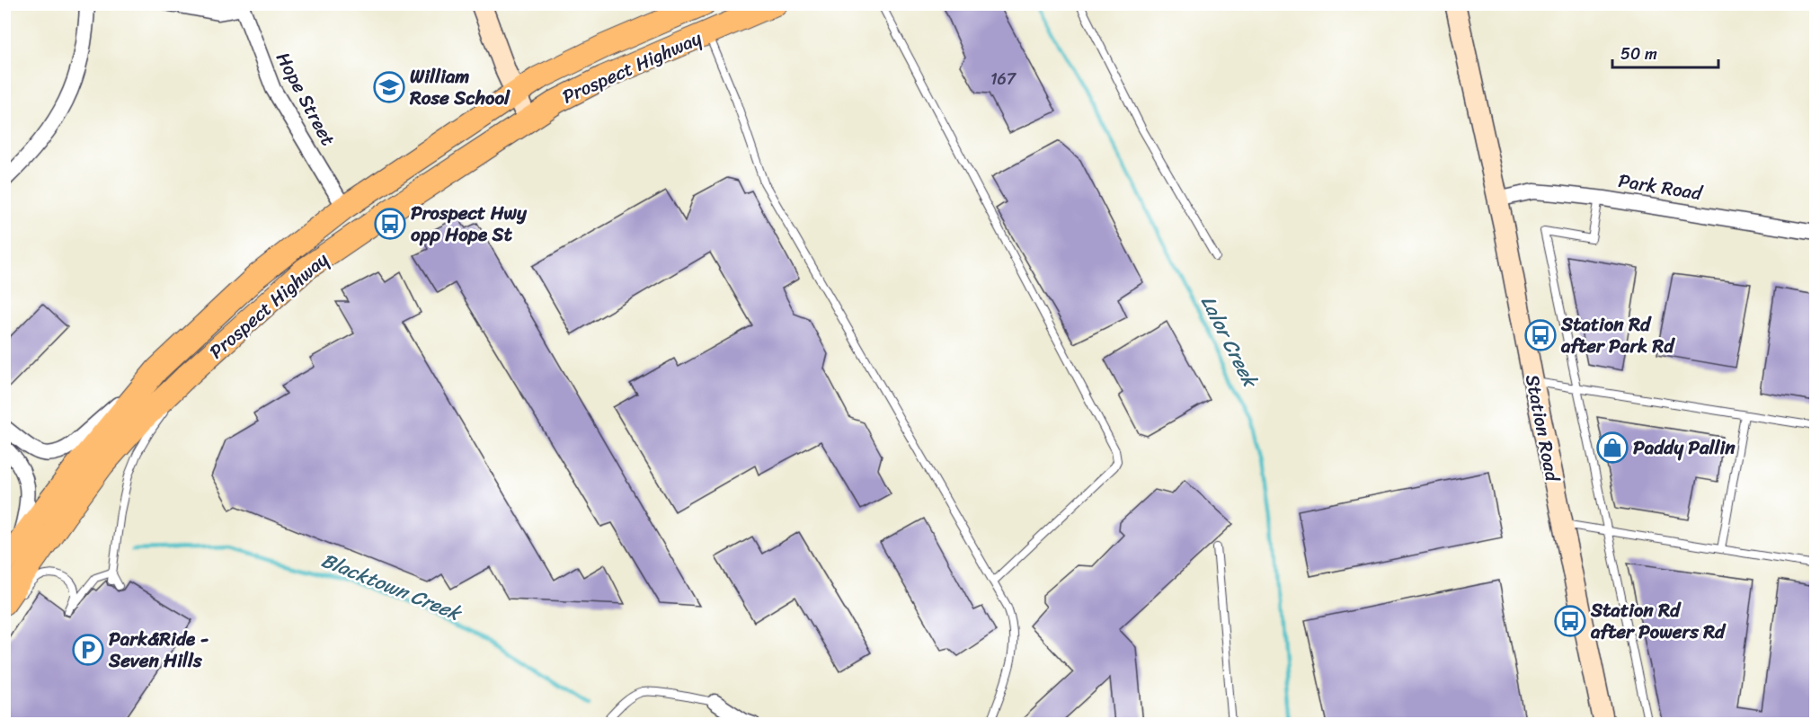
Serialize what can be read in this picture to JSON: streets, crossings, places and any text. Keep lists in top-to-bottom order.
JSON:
{
  "streets": {
    "main road": ["Prospect Highway", "Station Road"],
    "street": ["Hope Street", "Park Road"]
  },
  "crossings": [
    ["Prospect Highway", "Hope Street"],
    ["Park Road", "Station Road"]
  ],
  "water": ["Lalor Creek", "Blacktown Creek"],
  "places": {
    "school or university": ["William Rose School"],
    "bus stop": ["Prospect Hwy opp Hope St", "Station Rd after Park Rd", "Station Rd after Powers Rd"],
    "shop": ["Paddy Pallin"],
    "parking": ["Park&Ride - Seven Hills"]
  },
  "house_numbers": ["167"],
  "scale_bar": "50 m"
}
